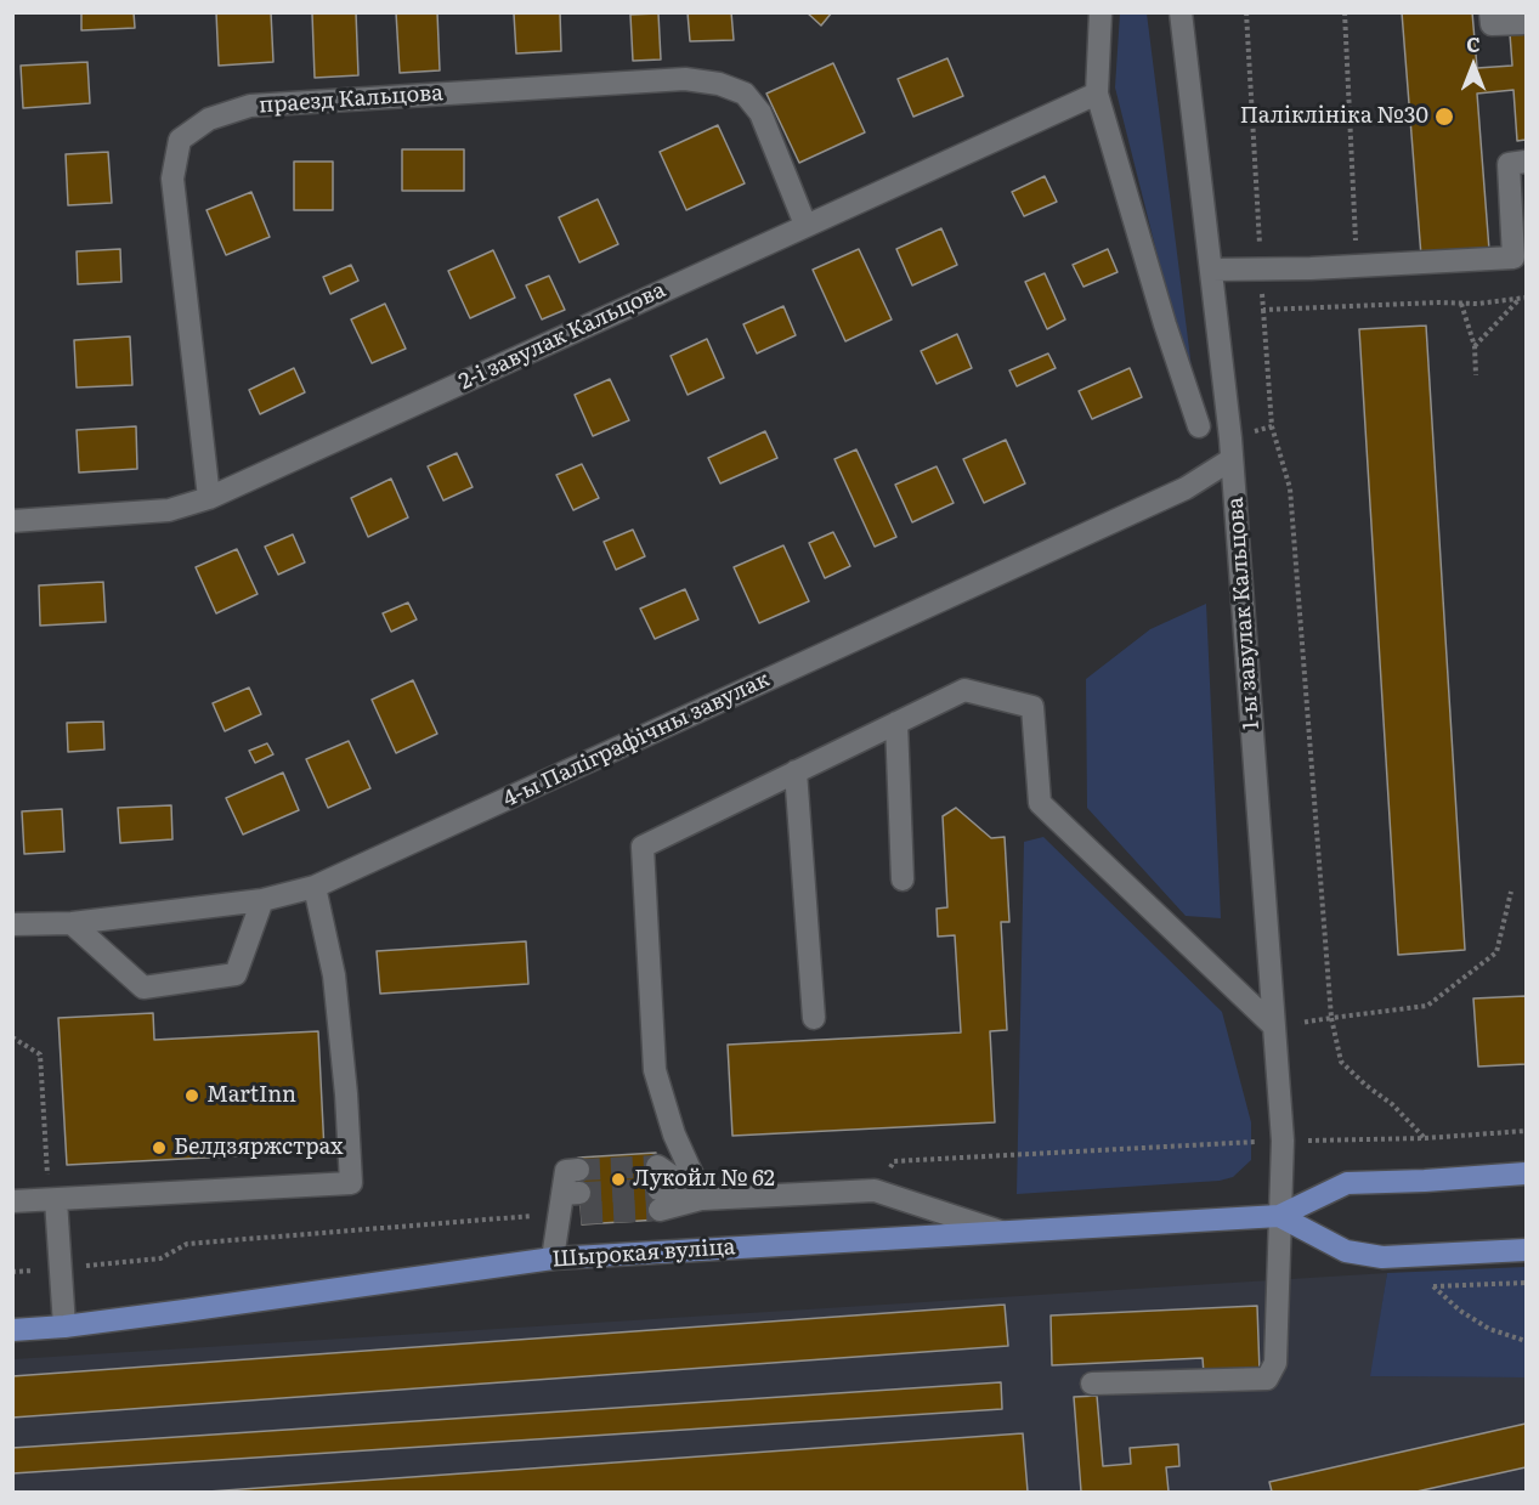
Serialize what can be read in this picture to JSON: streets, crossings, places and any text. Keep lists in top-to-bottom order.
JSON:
{
  "streets": {
    "main road": ["Шырокая вуліца"],
    "street": [
      "праезд Кальцова",
      "2-і завулак Кальцова",
      "1-ы завулак Кальцова",
      "4-ы Паліграфічны завулак"
    ]
  },
  "crossings": [
    ["праезд Кальцова", "2-і завулак Кальцова"],
    ["1-ы завулак Кальцова", "4-ы Паліграфічны завулак"],
    ["1-ы завулак Кальцова", "Шырокая вуліца"]
  ],
  "places": [
    "Паліклініка №30",
    "MartInn",
    "Белдзяржстрах",
    "Лукойл № 62"
  ],
  "north": "top"
}
